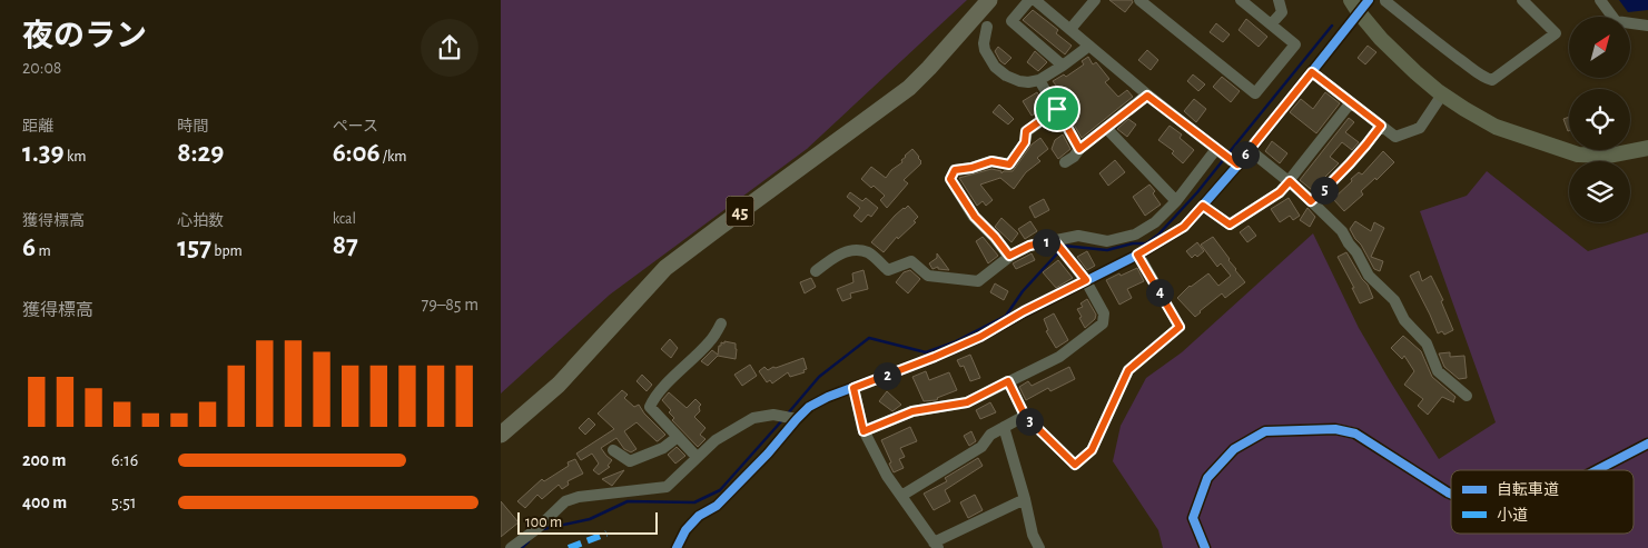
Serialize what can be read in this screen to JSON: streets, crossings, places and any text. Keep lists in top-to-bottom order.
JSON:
{
  "streets": {
    "highway": ["45"]
  },
  "legend": ["自転車道", "小道"],
  "scale_bar": "100 m",
  "north": "top right",
  "page": {
    "heading": ["夜のラン", "20:08"],
    "stats": [
      ["距離", "1.39 km"],
      ["時間", "8:29"],
      ["ペース", "6:06 /km"],
      ["獲得標高", "6 m"],
      ["心拍数", "157 bpm"],
      ["kcal", "87"]
    ],
    "pins": [
      "6",
      "5",
      "1",
      "4",
      "2",
      "3"
    ],
    "chart": ["獲得標高", "79–85 m"],
    "list": [
      {
        "name": "200 m",
        "note": "6:16"
      },
      {
        "name": "400 m",
        "note": "5:51"
      }
    ],
    "scale": "100 m"
  }
}
